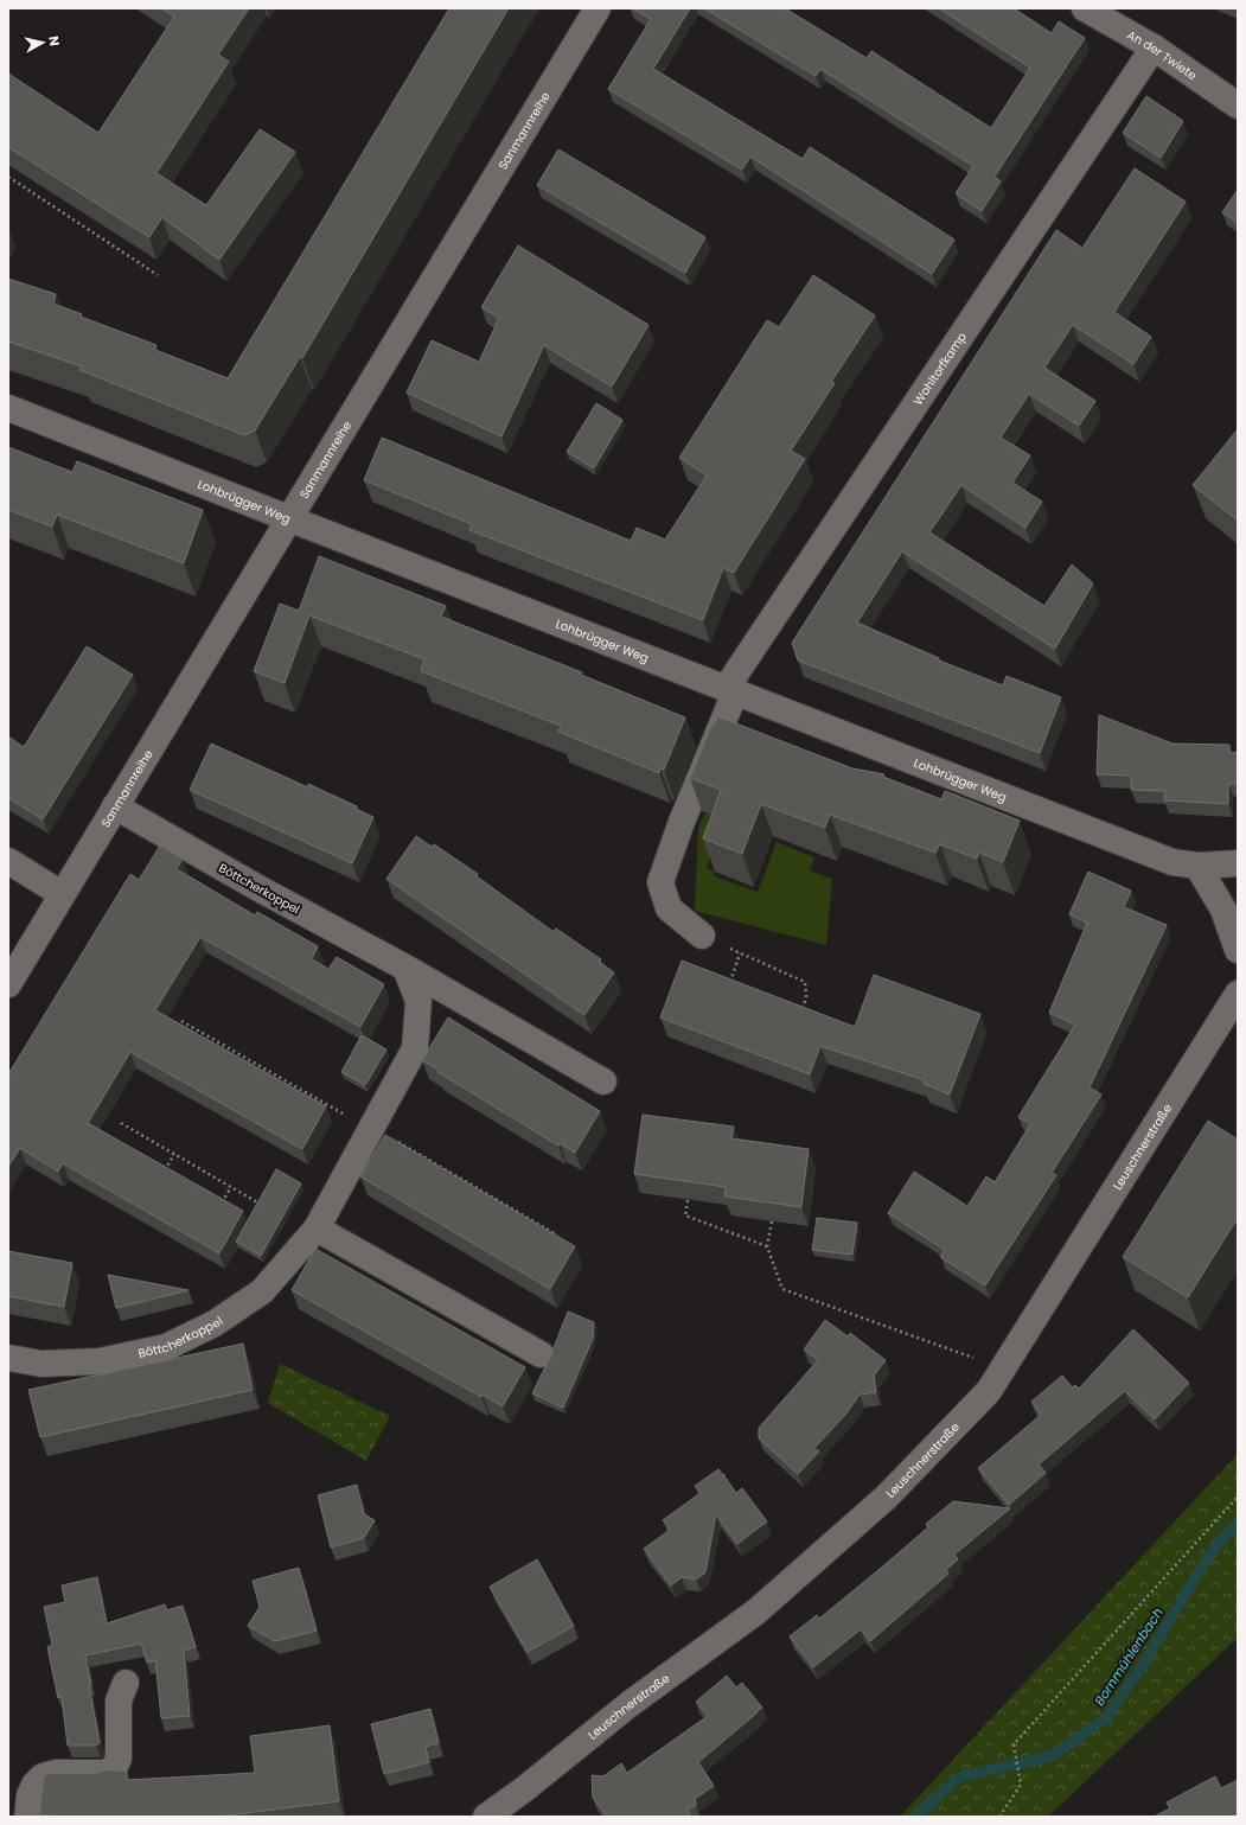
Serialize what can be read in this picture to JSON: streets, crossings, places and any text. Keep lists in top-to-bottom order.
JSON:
{
  "streets": {
    "street": [
      "An der Twiete",
      "Sanmannreihe",
      "Wohltorfkamp",
      "Lohbrügger Weg",
      "Böttcherkoppel",
      "Leuschnerstraße"
    ]
  },
  "crossings": [
    ["An der Twiete", "Wohltorfkamp"],
    ["Sanmannreihe", "Lohbrügger Weg"],
    ["Sanmannreihe", "Böttcherkoppel"],
    ["Wohltorfkamp", "Lohbrügger Weg"]
  ],
  "water": ["Bornmühlenbach"],
  "north": "right"
}
